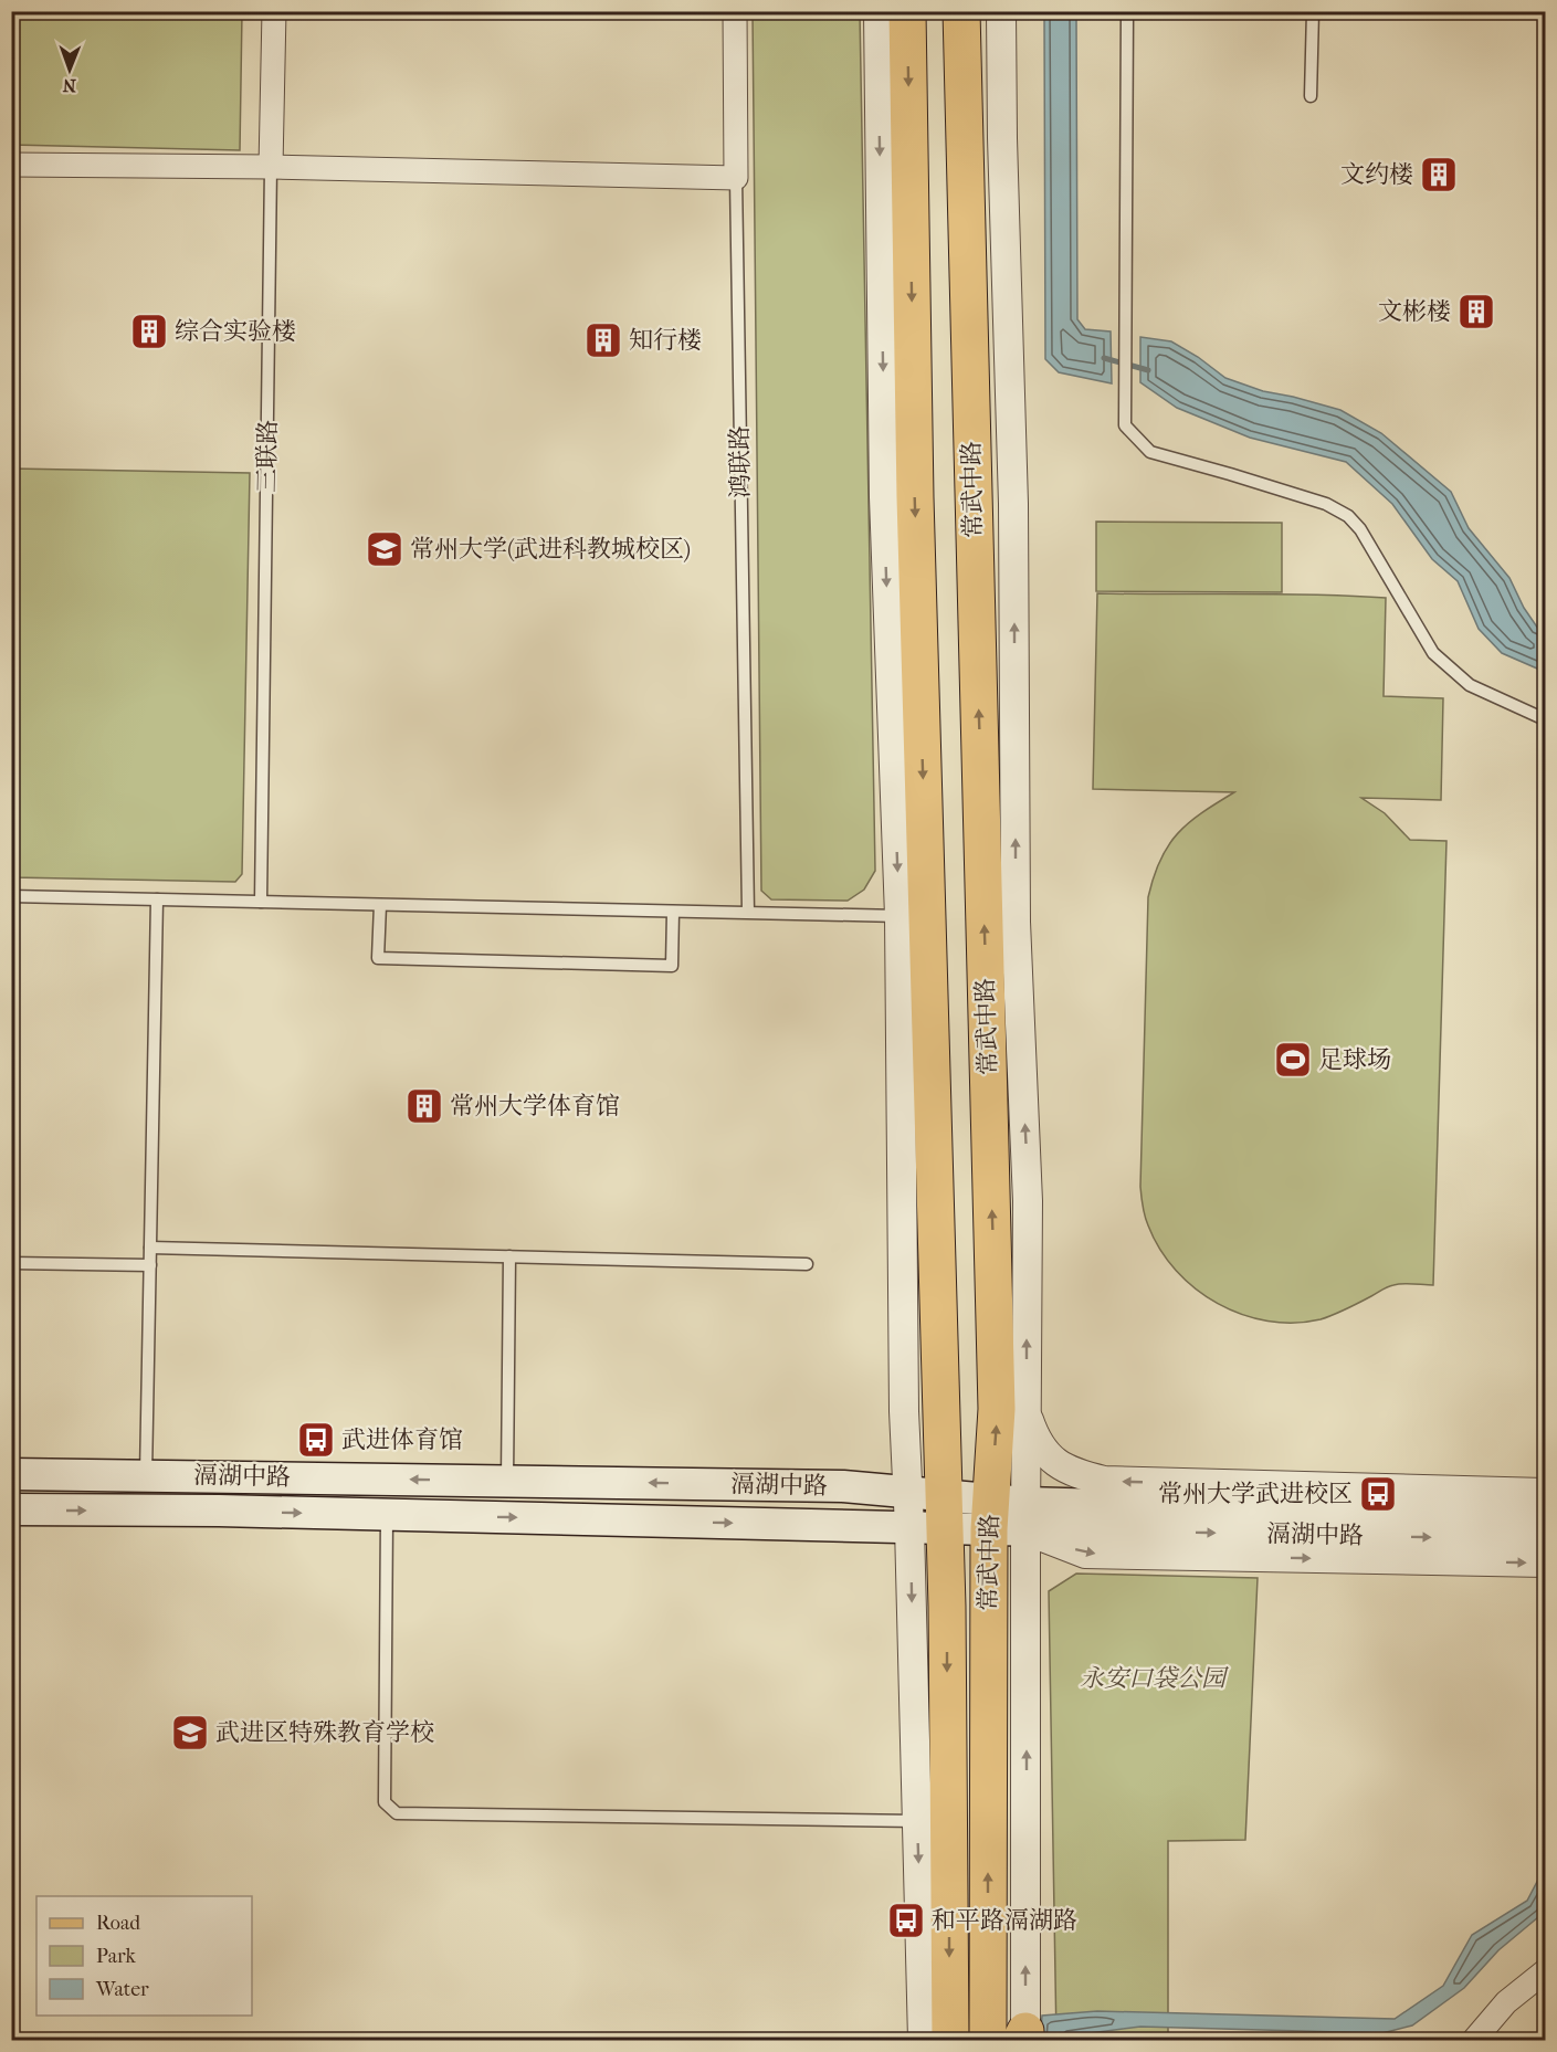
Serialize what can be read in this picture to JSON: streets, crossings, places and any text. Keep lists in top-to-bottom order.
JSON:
{
  "streets": {
    "main road": ["常武中路", "滆湖中路"],
    "street": ["三联路", "鸿联路"]
  },
  "crossings": [
    ["常武中路", "滆湖中路"]
  ],
  "parks": ["永安口袋公园"],
  "places": {
    "building": [
      "文约楼",
      "文彬楼",
      "综合实验楼",
      "知行楼",
      "常州大学体育馆"
    ],
    "school or university": ["常州大学(武进科教城校区)", "武进区特殊教育学校"],
    "sports": ["足球场"],
    "bus stop": ["武进体育馆", "常州大学武进校区", "和平路滆湖路"]
  },
  "legend": ["Road", "Park", "Water"],
  "north": "bottom"
}
